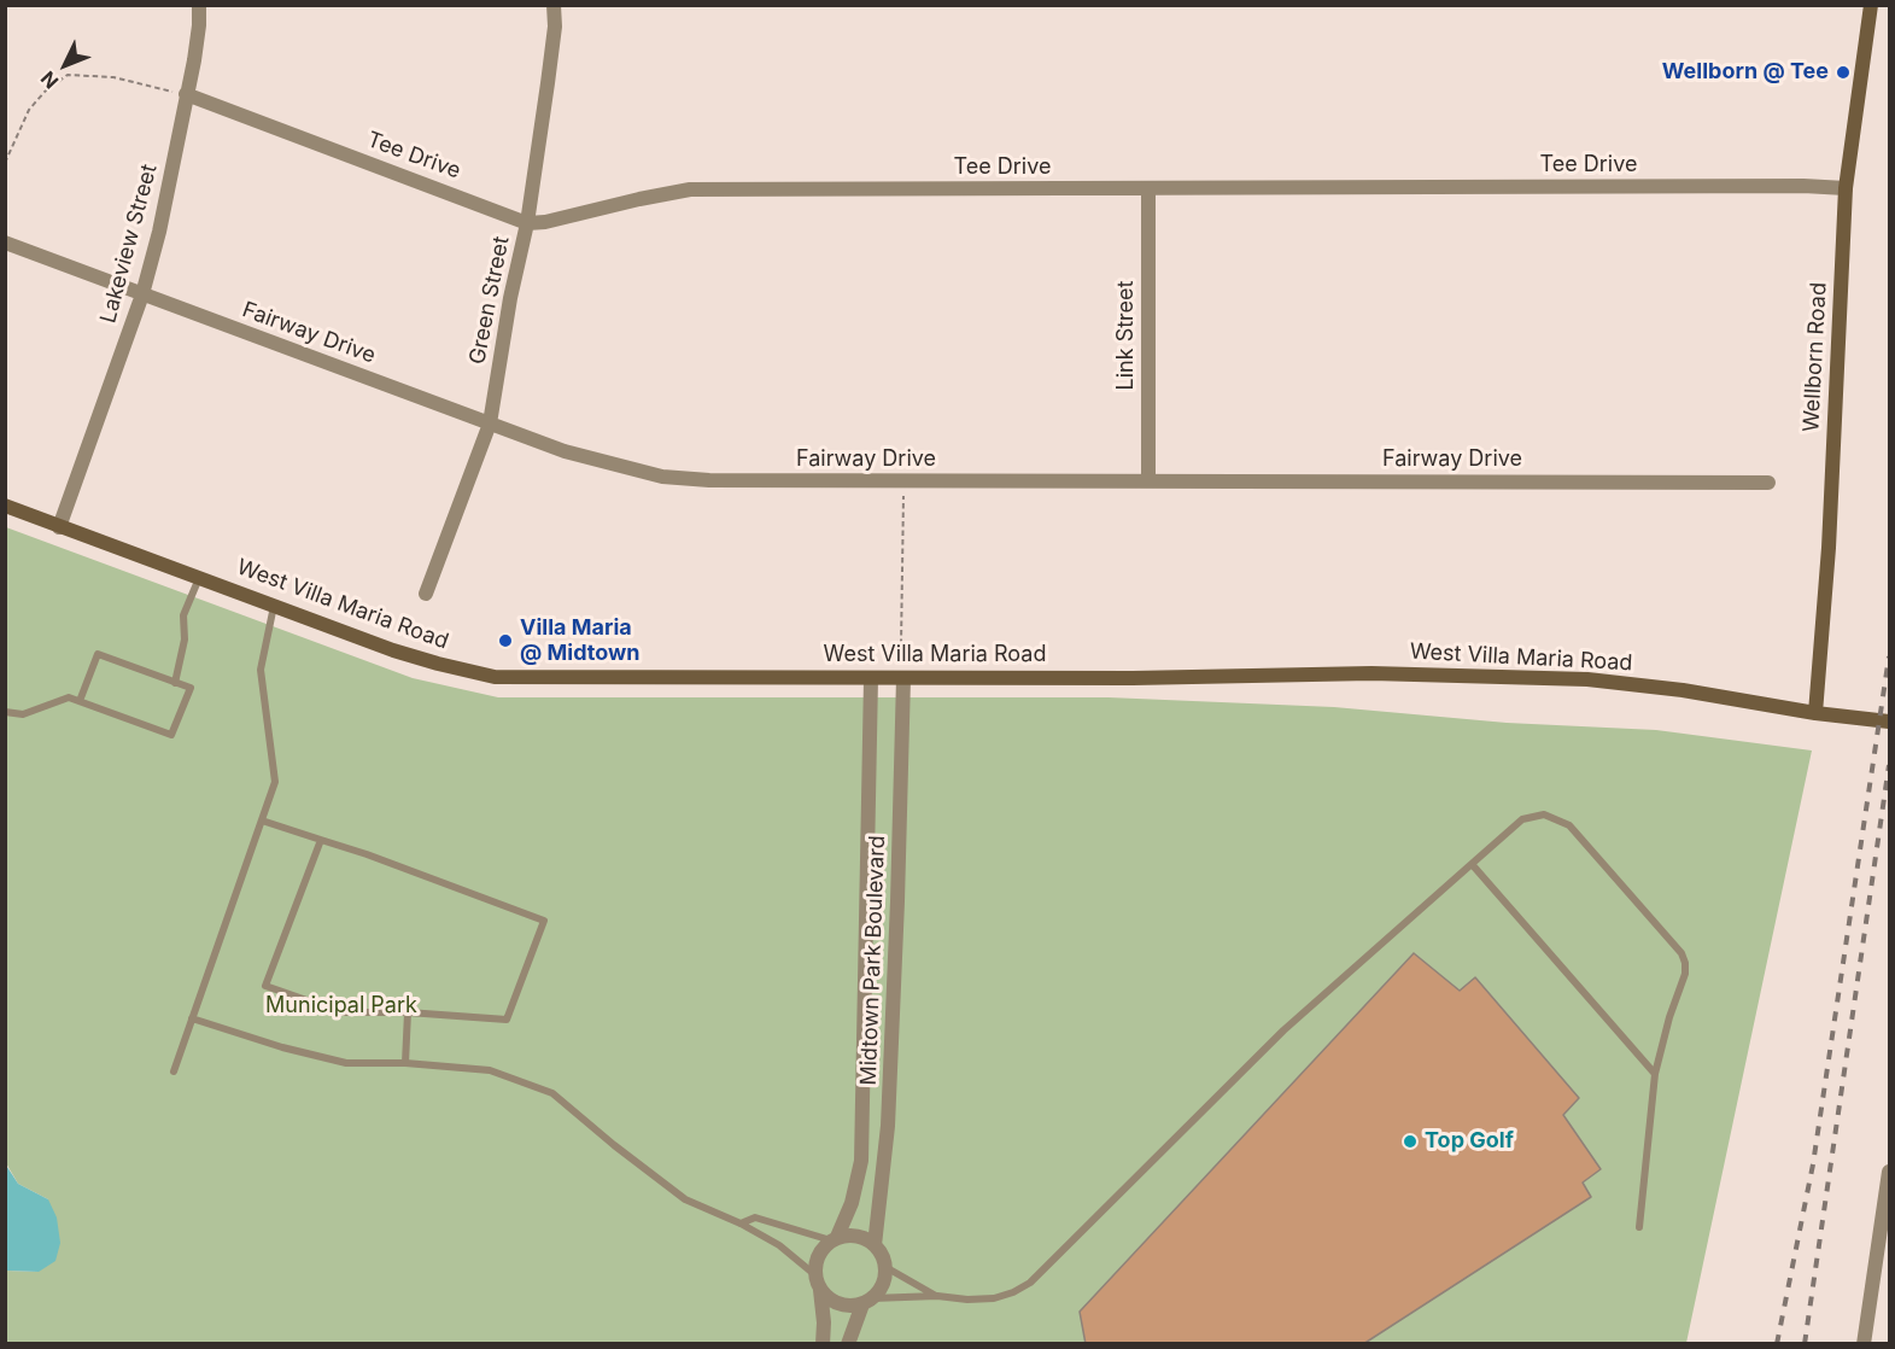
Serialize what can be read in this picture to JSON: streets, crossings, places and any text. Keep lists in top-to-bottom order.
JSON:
{
  "streets": {
    "main road": ["Wellborn Road", "West Villa Maria Road"],
    "street": [
      "Tee Drive",
      "Lakeview Street",
      "Green Street",
      "Fairway Drive",
      "Link Street",
      "Midtown Park Boulevard"
    ]
  },
  "crossings": [
    ["Tee Drive", "Lakeview Street"],
    ["Tee Drive", "Green Street"],
    ["Tee Drive", "Link Street"],
    ["Tee Drive", "Wellborn Road"],
    ["Lakeview Street", "Fairway Drive"],
    ["Lakeview Street", "West Villa Maria Road"],
    ["Green Street", "Fairway Drive"],
    ["Fairway Drive", "Link Street"],
    ["Wellborn Road", "West Villa Maria Road"],
    ["West Villa Maria Road", "Midtown Park Boulevard"]
  ],
  "parks": ["Municipal Park"],
  "places": ["Wellborn @ Tee", "Villa Maria @ Midtown", "Top Golf"],
  "north": "bottom left"
}
